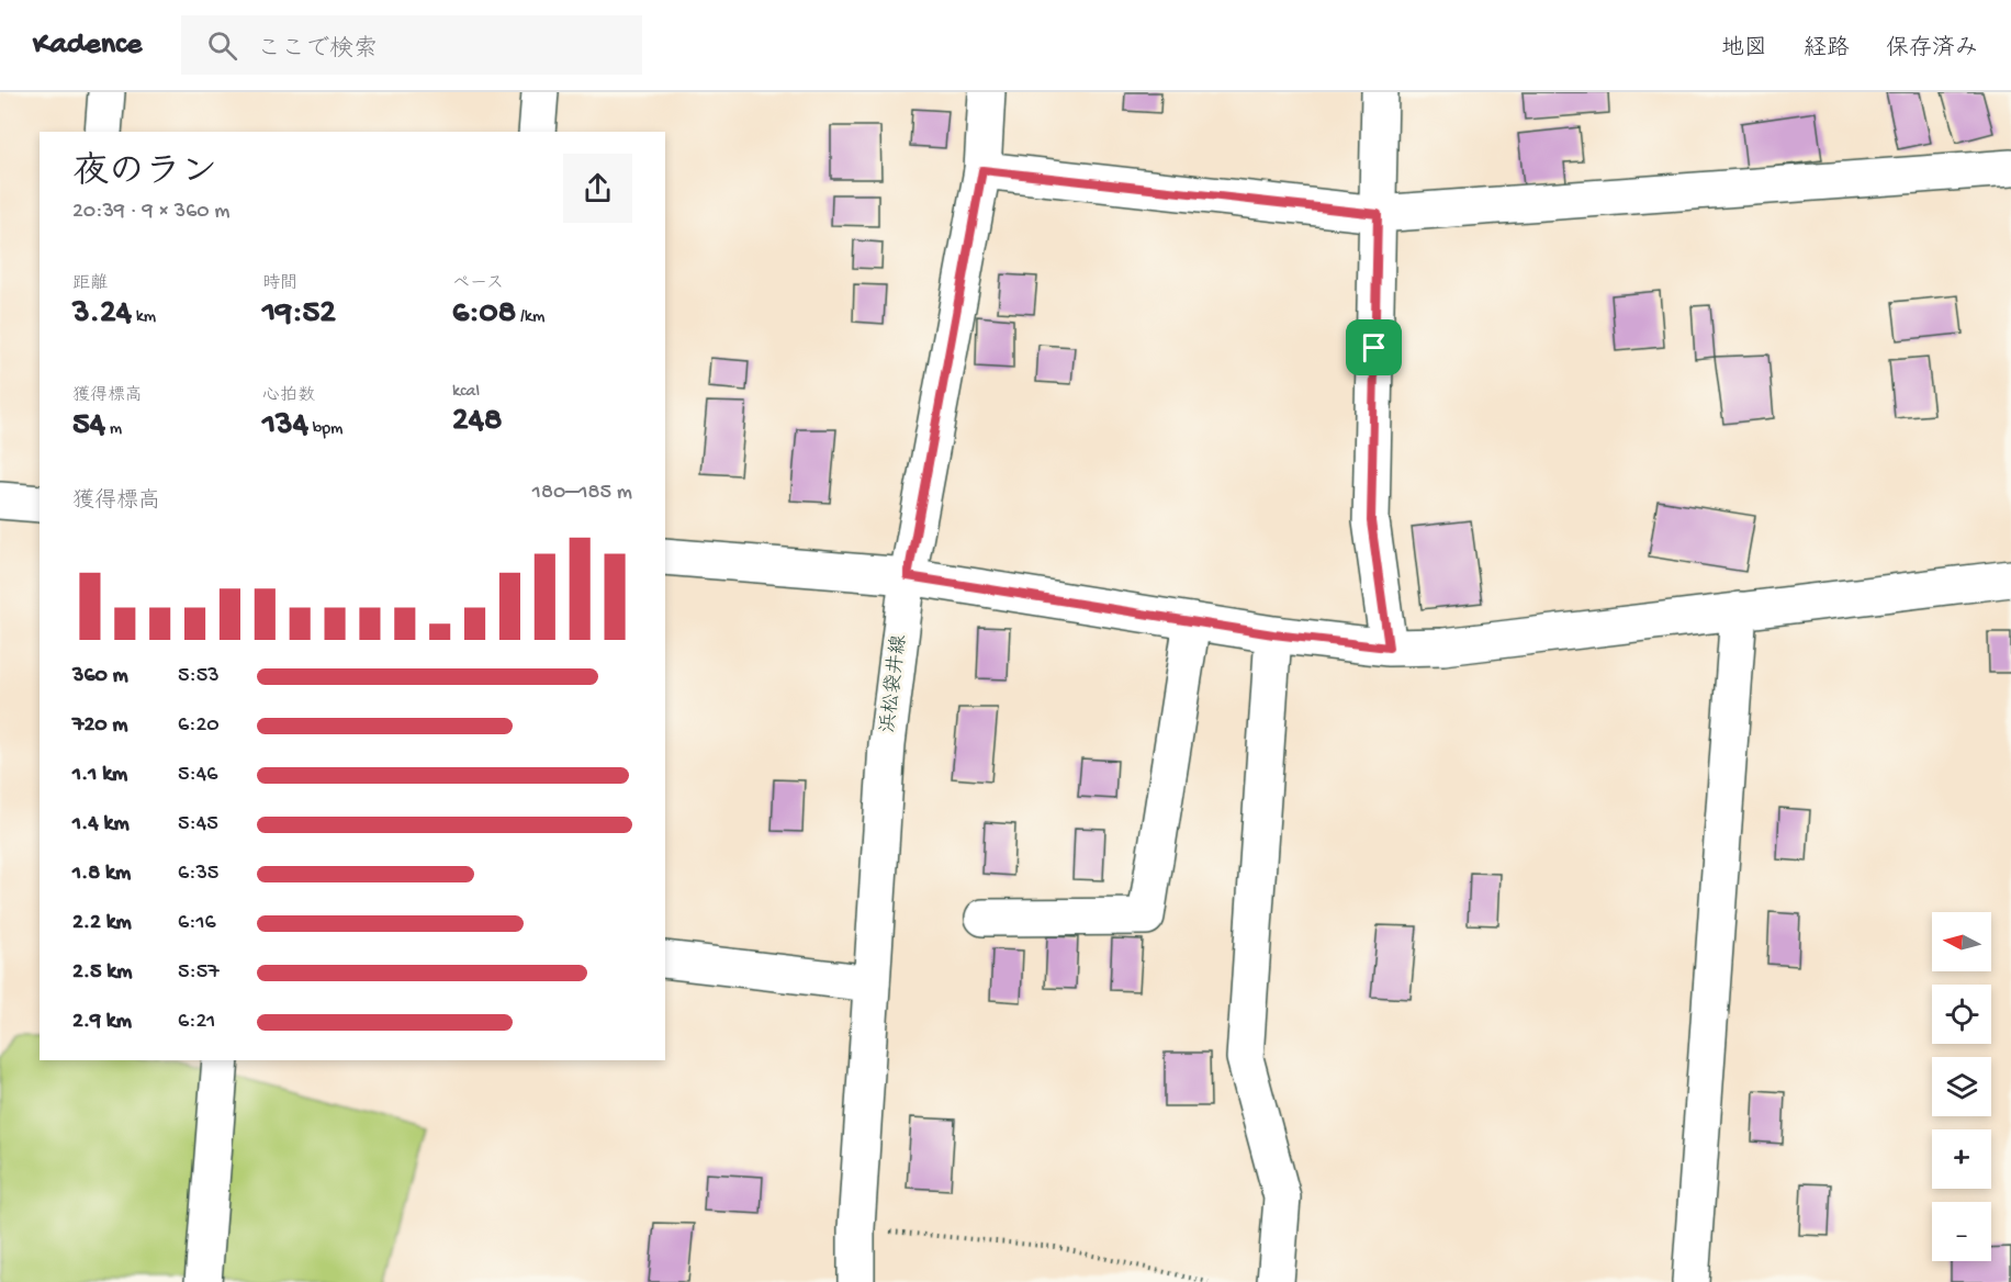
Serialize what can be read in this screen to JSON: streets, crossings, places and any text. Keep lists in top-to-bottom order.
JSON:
{
  "streets": {
    "street": ["浜松袋井線"]
  },
  "north": "left",
  "page": {
    "header": "Kadence",
    "search": "ここで検索",
    "nav": ["地図", "経路", "保存済み"],
    "heading": ["夜のラン", "20:39 · 9 × 360 m"],
    "stats": [
      ["距離", "3.24 km"],
      ["時間", "19:52"],
      ["ペース", "6:08 /km"],
      ["獲得標高", "54 m"],
      ["心拍数", "134 bpm"],
      ["kcal", "248"]
    ],
    "chart": ["獲得標高", "180–185 m"],
    "list": [
      {
        "name": "360 m",
        "note": "5:53"
      },
      {
        "name": "720 m",
        "note": "6:20"
      },
      {
        "name": "1.1 km",
        "note": "5:46"
      },
      {
        "name": "1.4 km",
        "note": "5:45"
      },
      {
        "name": "1.8 km",
        "note": "6:35"
      },
      {
        "name": "2.2 km",
        "note": "6:16"
      },
      {
        "name": "2.5 km",
        "note": "5:57"
      },
      {
        "name": "2.9 km",
        "note": "6:21"
      }
    ],
    "map_buttons": ["+", "−"]
  }
}
